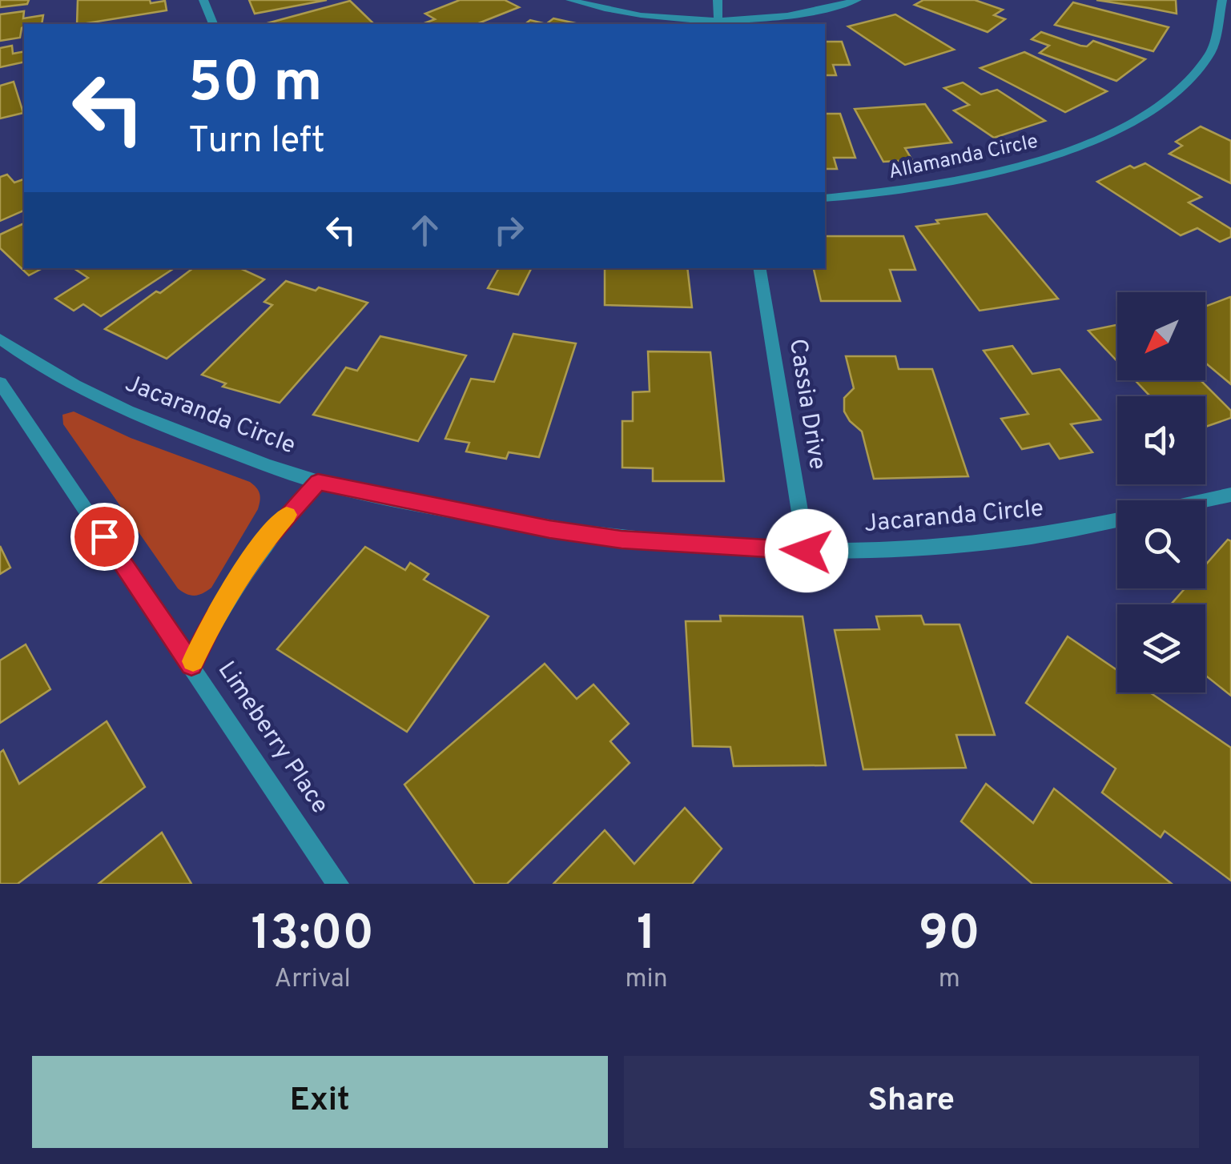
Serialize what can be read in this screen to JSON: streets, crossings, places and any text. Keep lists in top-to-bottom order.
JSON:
{
  "streets": {
    "street": [
      "Allamanda Circle",
      "Cassia Drive",
      "Jacaranda Circle",
      "Limeberry Place"
    ]
  },
  "crossings": [
    ["Cassia Drive", "Jacaranda Circle"]
  ],
  "north": "bottom left",
  "page": {
    "turn": ["50 m", "Turn left"],
    "eta": [
      "13:00",
      "Arrival",
      "1",
      "min",
      "90",
      "m"
    ],
    "buttons": ["Exit", "Share"]
  }
}
